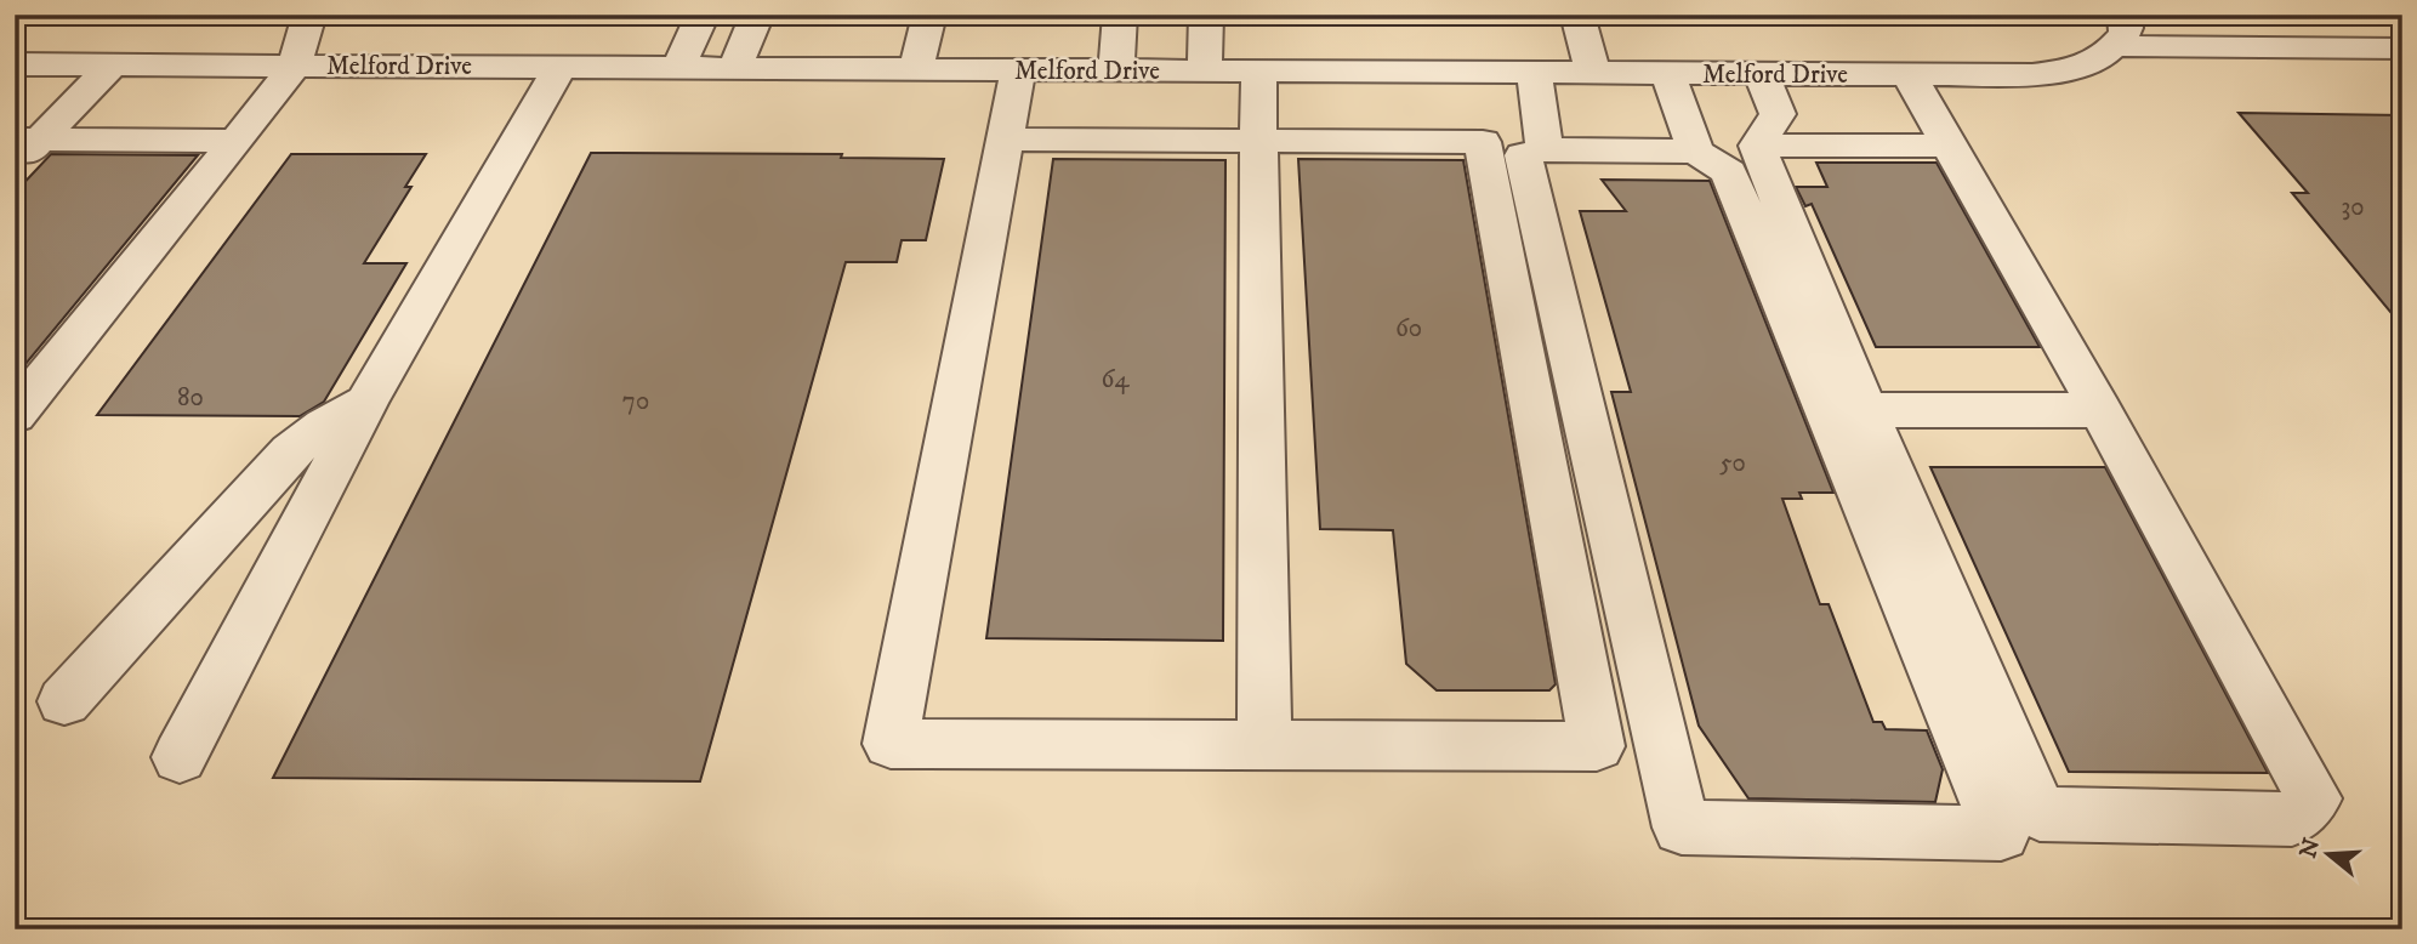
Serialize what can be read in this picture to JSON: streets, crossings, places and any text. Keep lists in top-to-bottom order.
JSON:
{
  "streets": {
    "street": ["Melford Drive"]
  },
  "house_numbers": [
    "30",
    "60",
    "64",
    "80",
    "70",
    "50"
  ],
  "north": "left"
}
